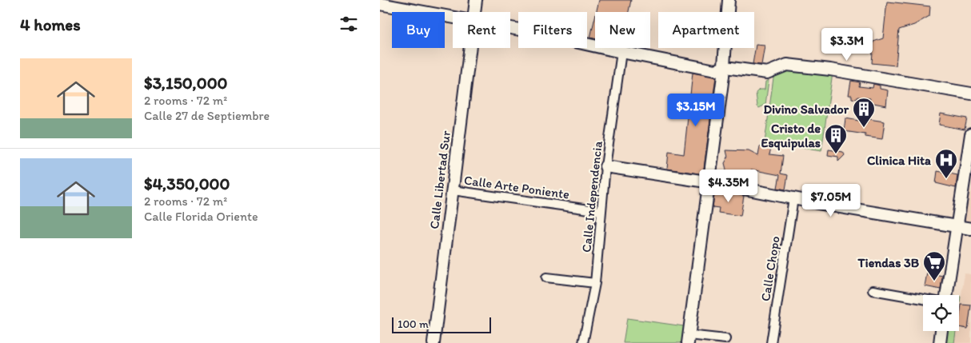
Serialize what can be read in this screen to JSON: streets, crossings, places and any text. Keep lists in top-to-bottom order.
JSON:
{
  "streets": {
    "street": [
      "Calle Libertad Sur",
      "Calle Arte Poniente",
      "Calle Independencia",
      "Calle Chopo"
    ]
  },
  "crossings": [
    ["Calle Libertad Sur", "Calle Arte Poniente"],
    ["Calle Arte Poniente", "Calle Independencia"]
  ],
  "places": {
    "building": ["Divino Salvador", "Cristo de Esquipulas"],
    "hospital": ["Clinica Hita"],
    "supermarket": ["Tiendas 3B"]
  },
  "scale_bar": "100 m",
  "page": {
    "heading": "4 homes",
    "chip": [
      "Buy",
      "Rent",
      "Filters",
      "New",
      "Apartment"
    ],
    "price": [
      "$3.3M",
      "$3.15M",
      "$4.35M",
      "$7.05M"
    ],
    "list": [
      {
        "name": "$3,150,000",
        "note": "2 rooms · 72 m² · Calle 27 de Septiembre"
      },
      {
        "name": "$4,350,000",
        "note": "2 rooms · 72 m² · Calle Florida Oriente"
      }
    ],
    "scale": "100 m"
  }
}
